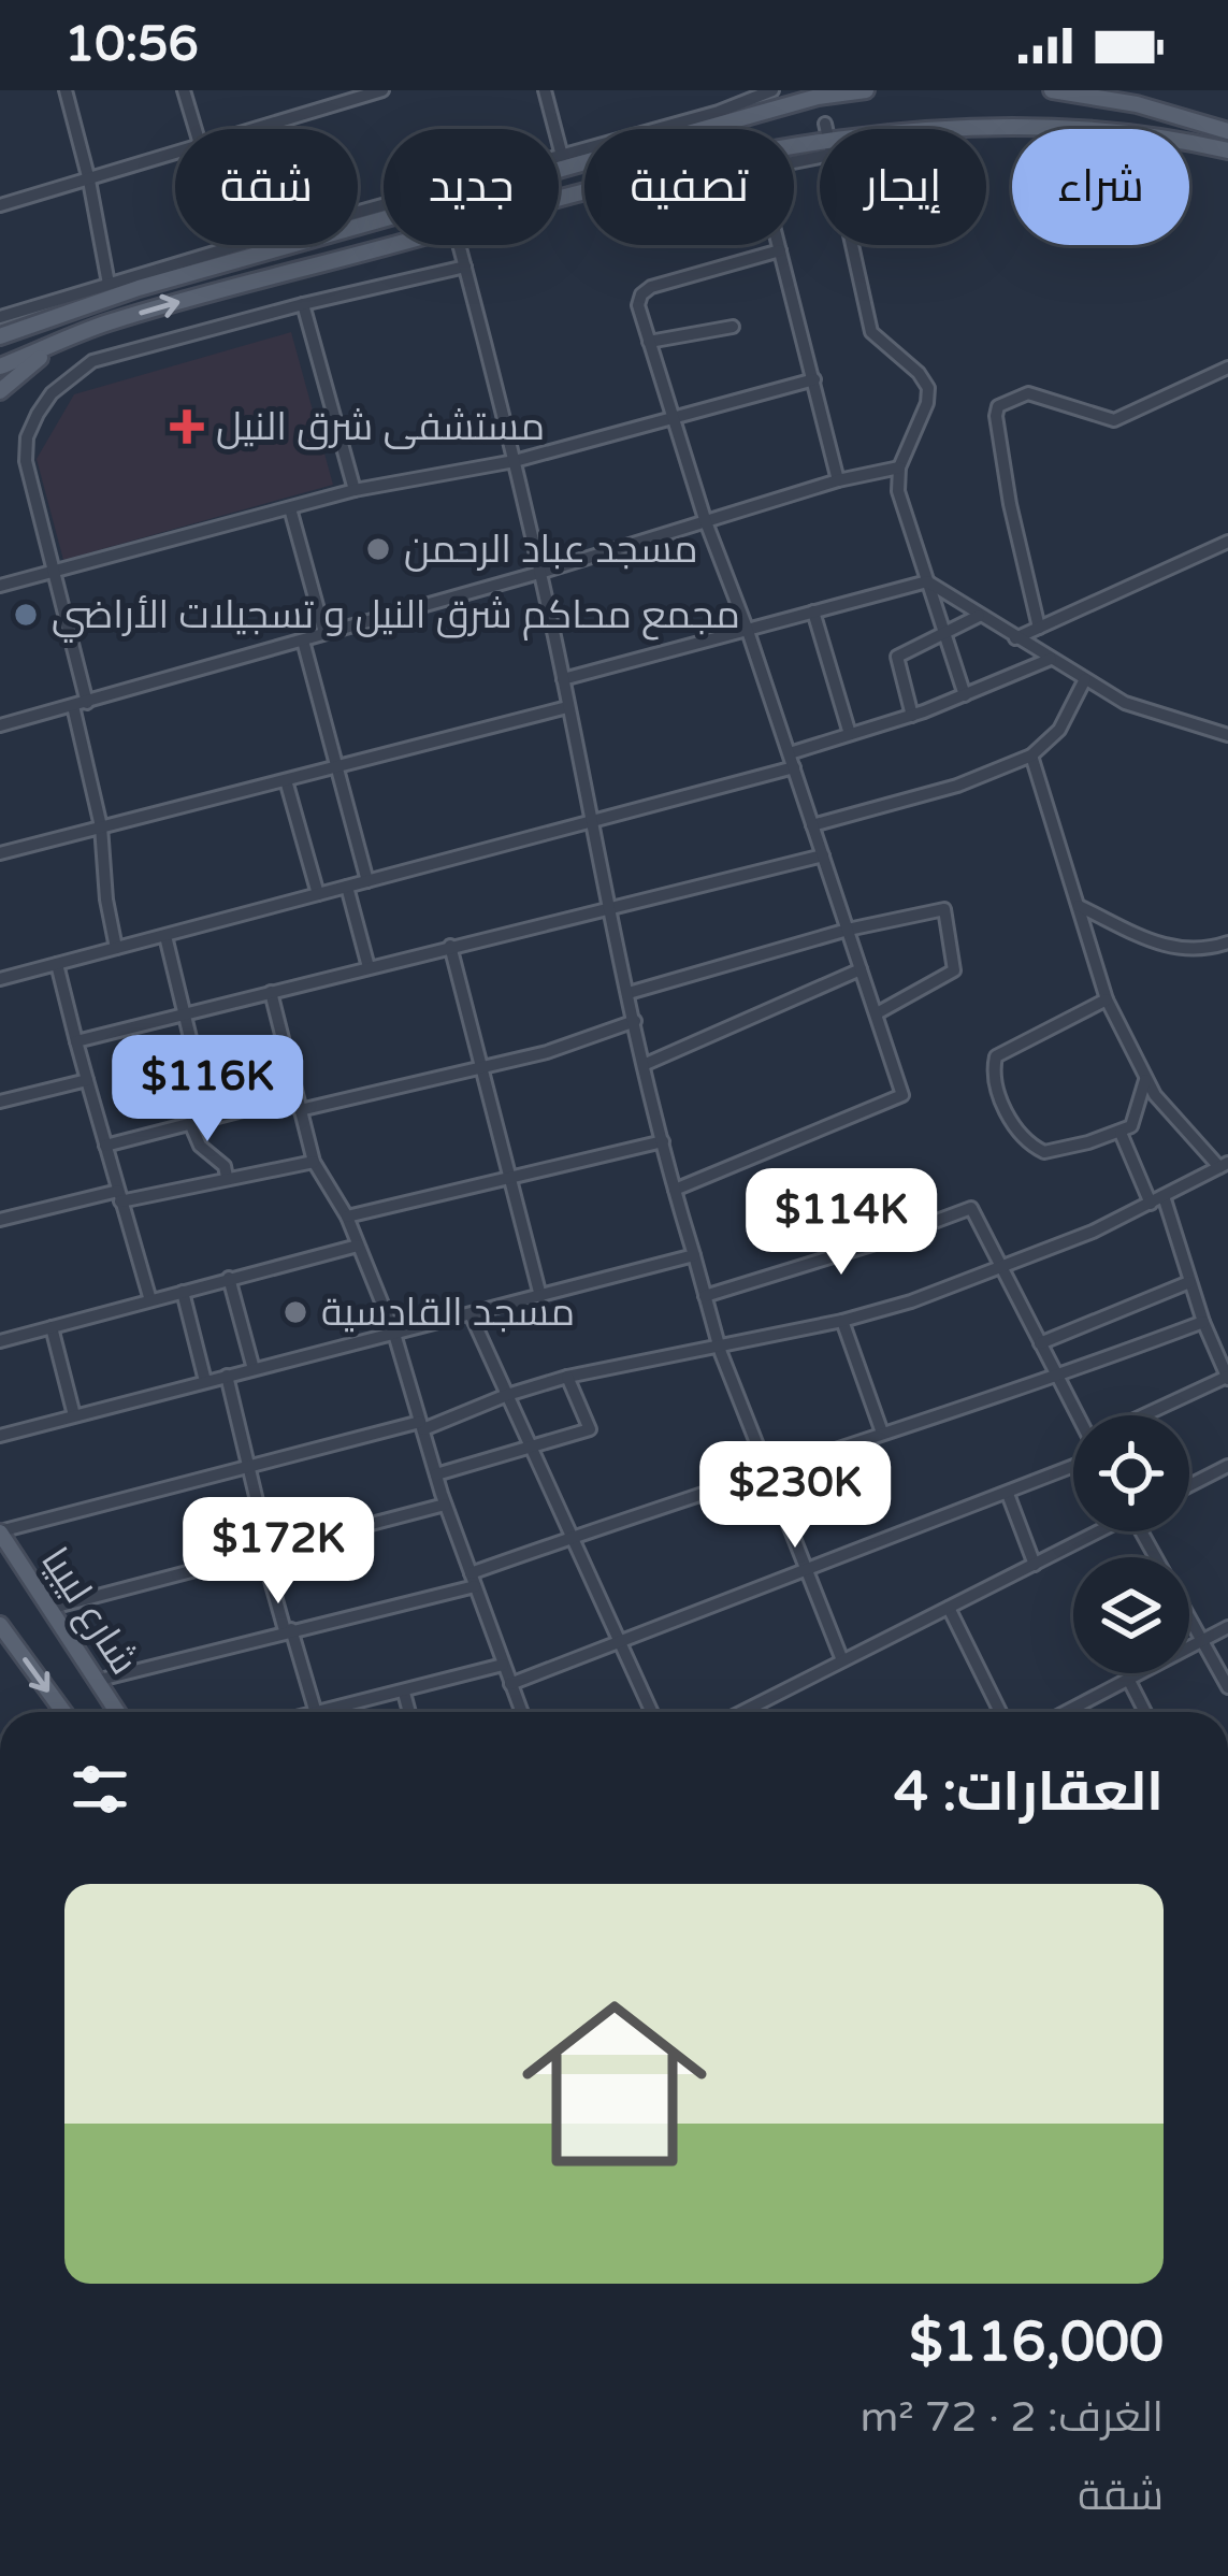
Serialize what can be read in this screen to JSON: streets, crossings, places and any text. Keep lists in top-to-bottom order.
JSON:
{
  "streets": {
    "main road": ["شارع ليبيا"]
  },
  "places": {
    "health": ["مستشفى شرق النيل"],
    "other": ["مسجد عباد الرحمن", "مجمع محاكم شرق النيل و تسجيلات الأراضي", "مسجد القادسية"]
  },
  "page": {
    "status": "10:56",
    "chip": [
      "شراء",
      "إيجار",
      "تصفية",
      "جديد",
      "شقة"
    ],
    "price": [
      "$116K",
      "$114K",
      "$230K",
      "$172K"
    ],
    "heading": "العقارات: 4",
    "list": [
      {
        "name": "$116,000",
        "note": "الغرف: 2 · 72 m² · شقة"
      }
    ]
  }
}
